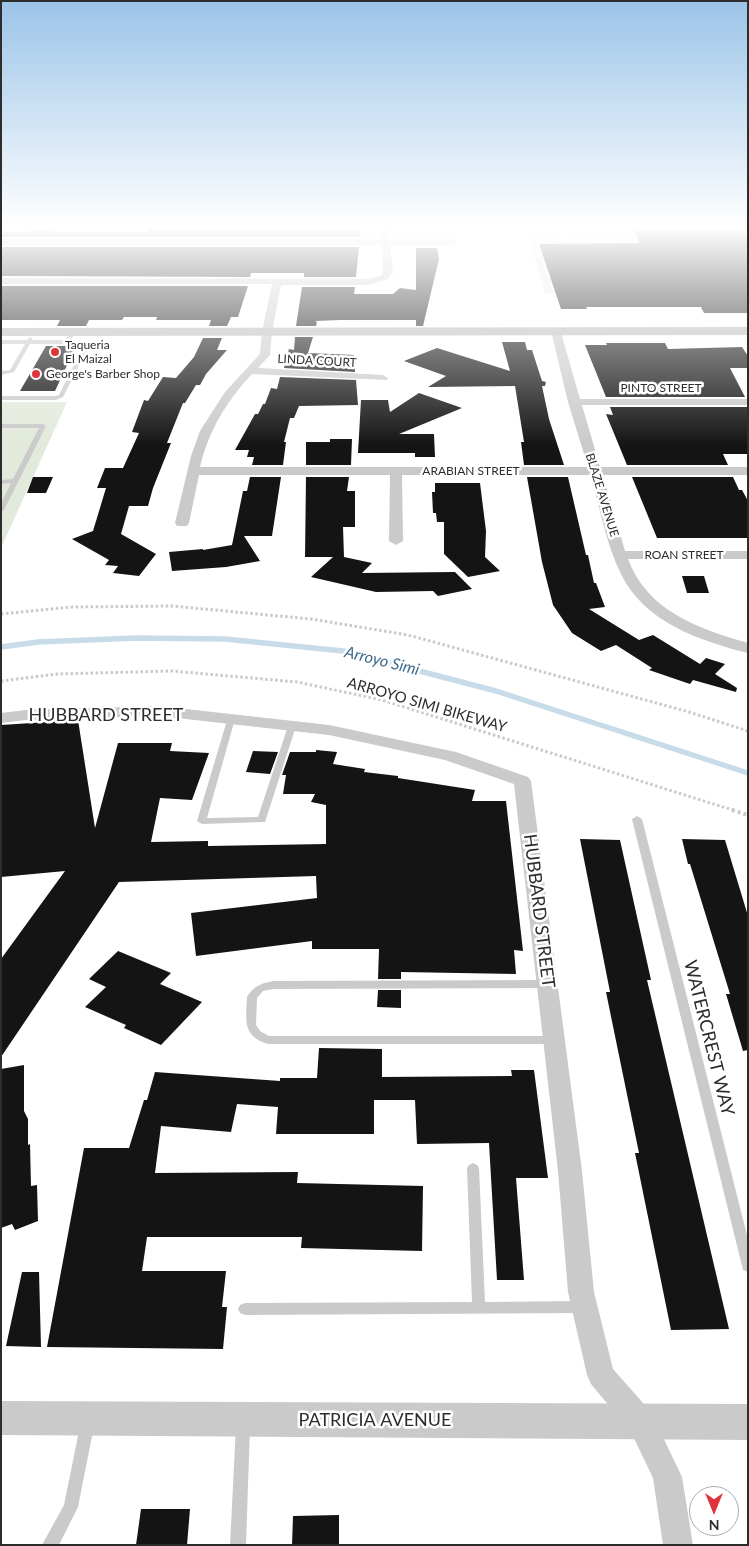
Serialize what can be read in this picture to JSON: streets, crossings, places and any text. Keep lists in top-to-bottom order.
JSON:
{
  "streets": {
    "street": [
      "LINDA COURT",
      "PINTO STREET",
      "ARABIAN STREET",
      "BLAZE AVENUE",
      "ROAN STREET",
      "HUBBARD STREET",
      "PATRICIA AVENUE"
    ],
    "lane": ["WATERCREST WAY"],
    "path": ["ARROYO SIMI BIKEWAY"]
  },
  "crossings": [
    ["PINTO STREET", "BLAZE AVENUE"],
    ["ARABIAN STREET", "BLAZE AVENUE"],
    ["BLAZE AVENUE", "ROAN STREET"],
    ["HUBBARD STREET", "PATRICIA AVENUE"]
  ],
  "water": ["Arroyo Simi"],
  "places": ["Taqueria El Maizal", "George's Barber Shop"],
  "north": "bottom"
}
